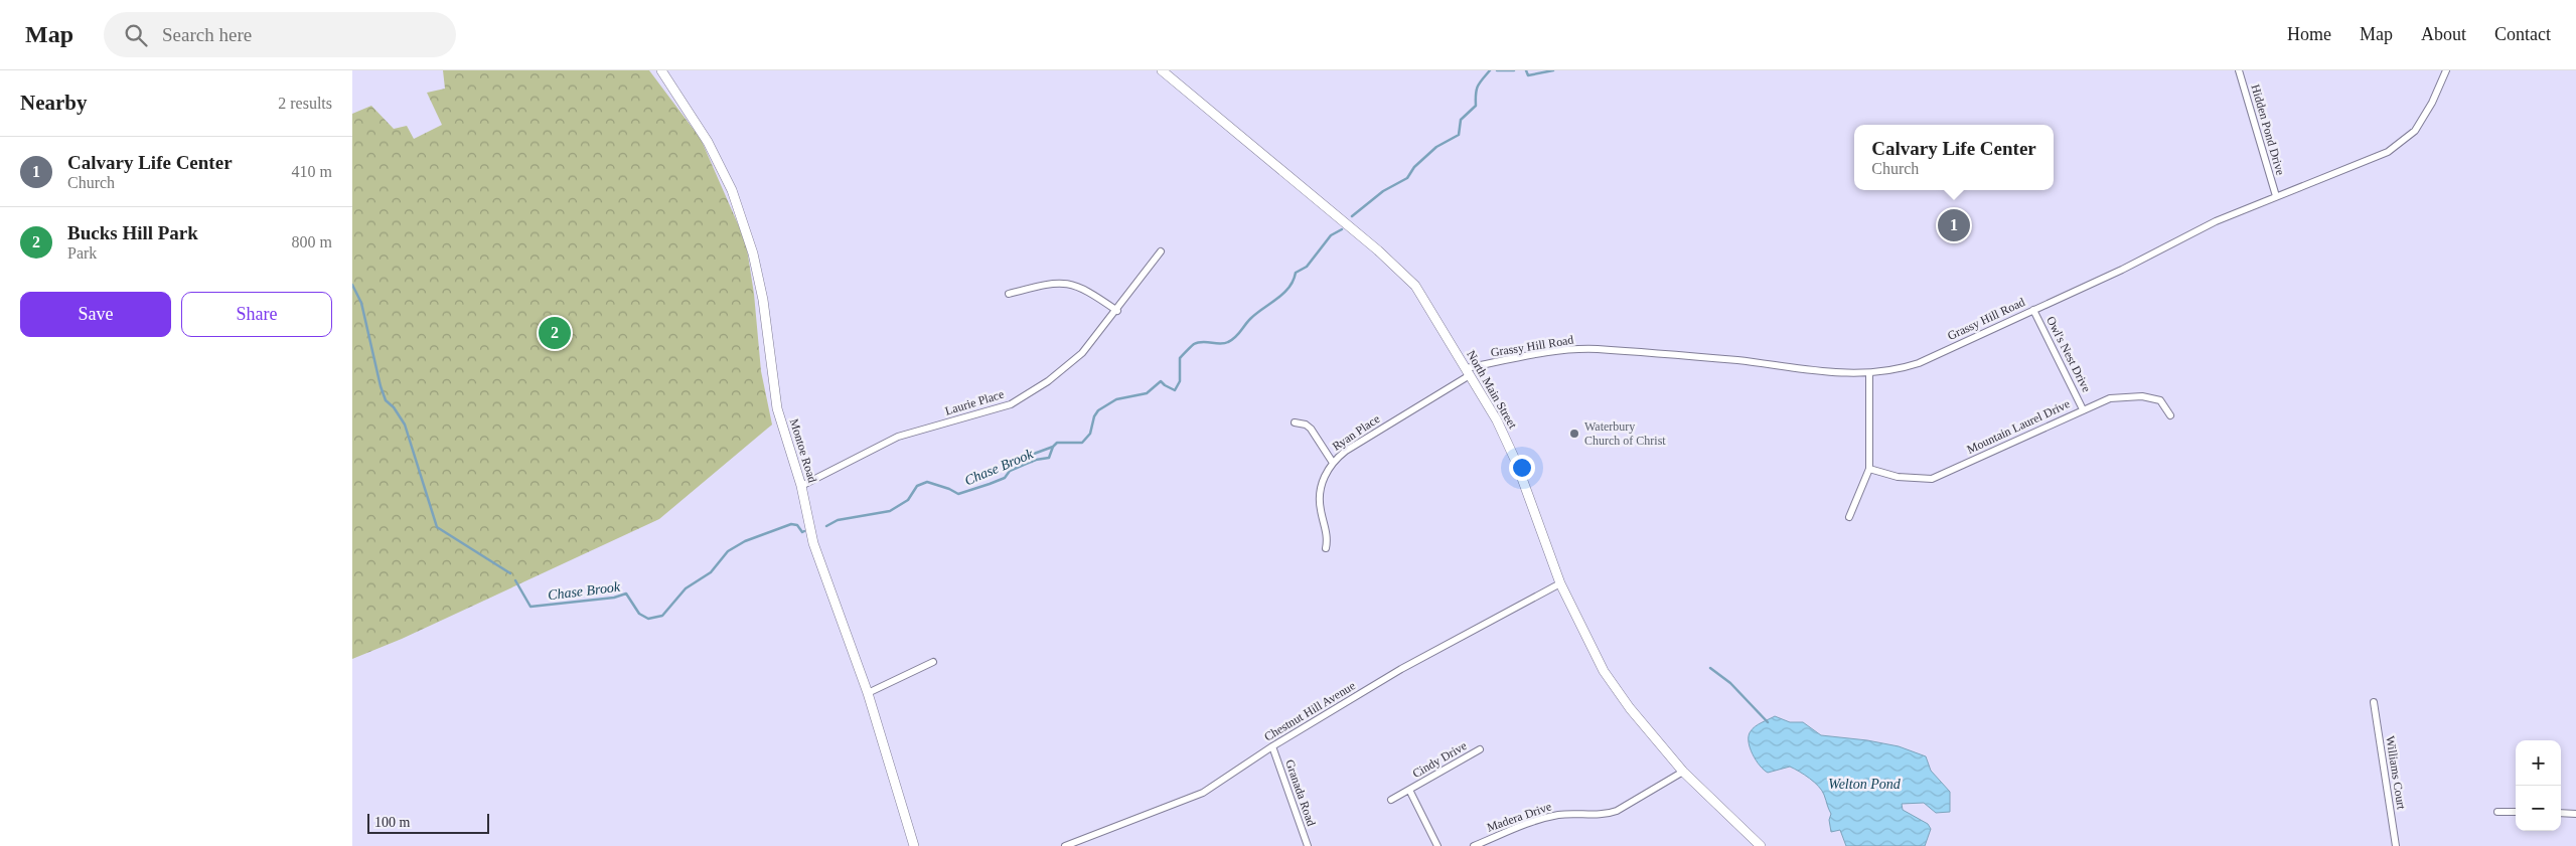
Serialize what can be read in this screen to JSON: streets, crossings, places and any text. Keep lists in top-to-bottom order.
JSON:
{
  "streets": {
    "main road": ["North Main Street", "Montoe Road"],
    "street": [
      "Hidden Pond Drive",
      "Grassy Hill Road",
      "Owl's Nest Drive",
      "Laurie Place",
      "Mountain Laurel Drive",
      "Ryan Place",
      "Chestnut Hill Avenue",
      "Cindy Drive",
      "Williams Court",
      "Granada Road",
      "Madera Drive"
    ]
  },
  "crossings": [
    ["Hidden Pond Drive", "Grassy Hill Road"],
    ["Grassy Hill Road", "Owl's Nest Drive"],
    ["Grassy Hill Road", "North Main Street"],
    ["Grassy Hill Road", "Ryan Place"],
    ["Owl's Nest Drive", "Mountain Laurel Drive"],
    ["North Main Street", "Ryan Place"],
    ["North Main Street", "Chestnut Hill Avenue"],
    ["North Main Street", "Madera Drive"],
    ["Laurie Place", "Montoe Road"],
    ["Chestnut Hill Avenue", "Granada Road"]
  ],
  "water": ["Chase Brook", "Welton Pond"],
  "places": ["Waterbury Church of Christ"],
  "scale_bar": "100 m",
  "page": {
    "header": "Map",
    "search": "Search here",
    "nav": [
      "Home",
      "Map",
      "About",
      "Contact"
    ],
    "heading": ["Nearby", "2 results"],
    "popup": ["Calvary Life Center", "Church"],
    "list": [
      {
        "mark": "1",
        "name": "Calvary Life Center",
        "note": "Church",
        "value": "410 m"
      },
      {
        "mark": "2",
        "name": "Bucks Hill Park",
        "note": "Park",
        "value": "800 m"
      }
    ],
    "pins": ["1", "2"],
    "buttons": ["Save", "Share"],
    "map_buttons": ["+", "−"],
    "scale": "100 m"
  }
}
